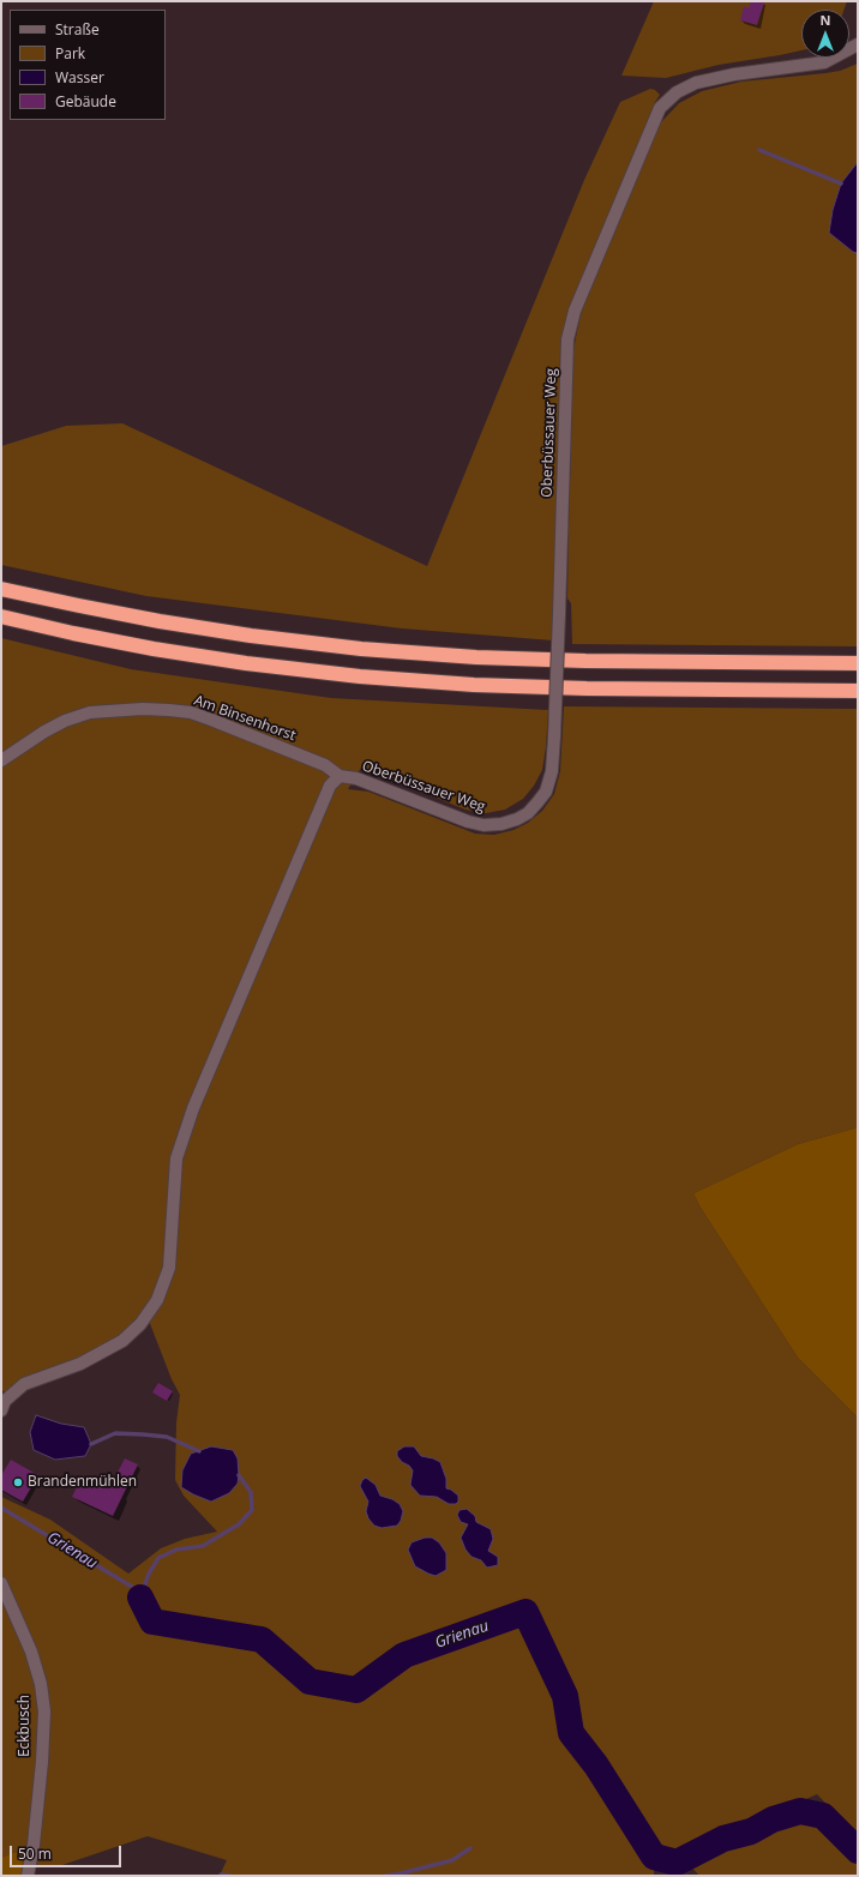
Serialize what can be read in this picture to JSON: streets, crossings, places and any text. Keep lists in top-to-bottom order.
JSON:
{
  "streets": {
    "street": ["Oberbüssauer Weg", "Am Binsenhorst", "Eckbusch"]
  },
  "crossings": [
    ["Oberbüssauer Weg", "Am Binsenhorst"]
  ],
  "water": ["Grienau"],
  "places": ["Brandenmühlen"],
  "legend": [
    "Straße",
    "Park",
    "Wasser",
    "Gebäude"
  ],
  "scale_bar": "50 m",
  "north": "top"
}
